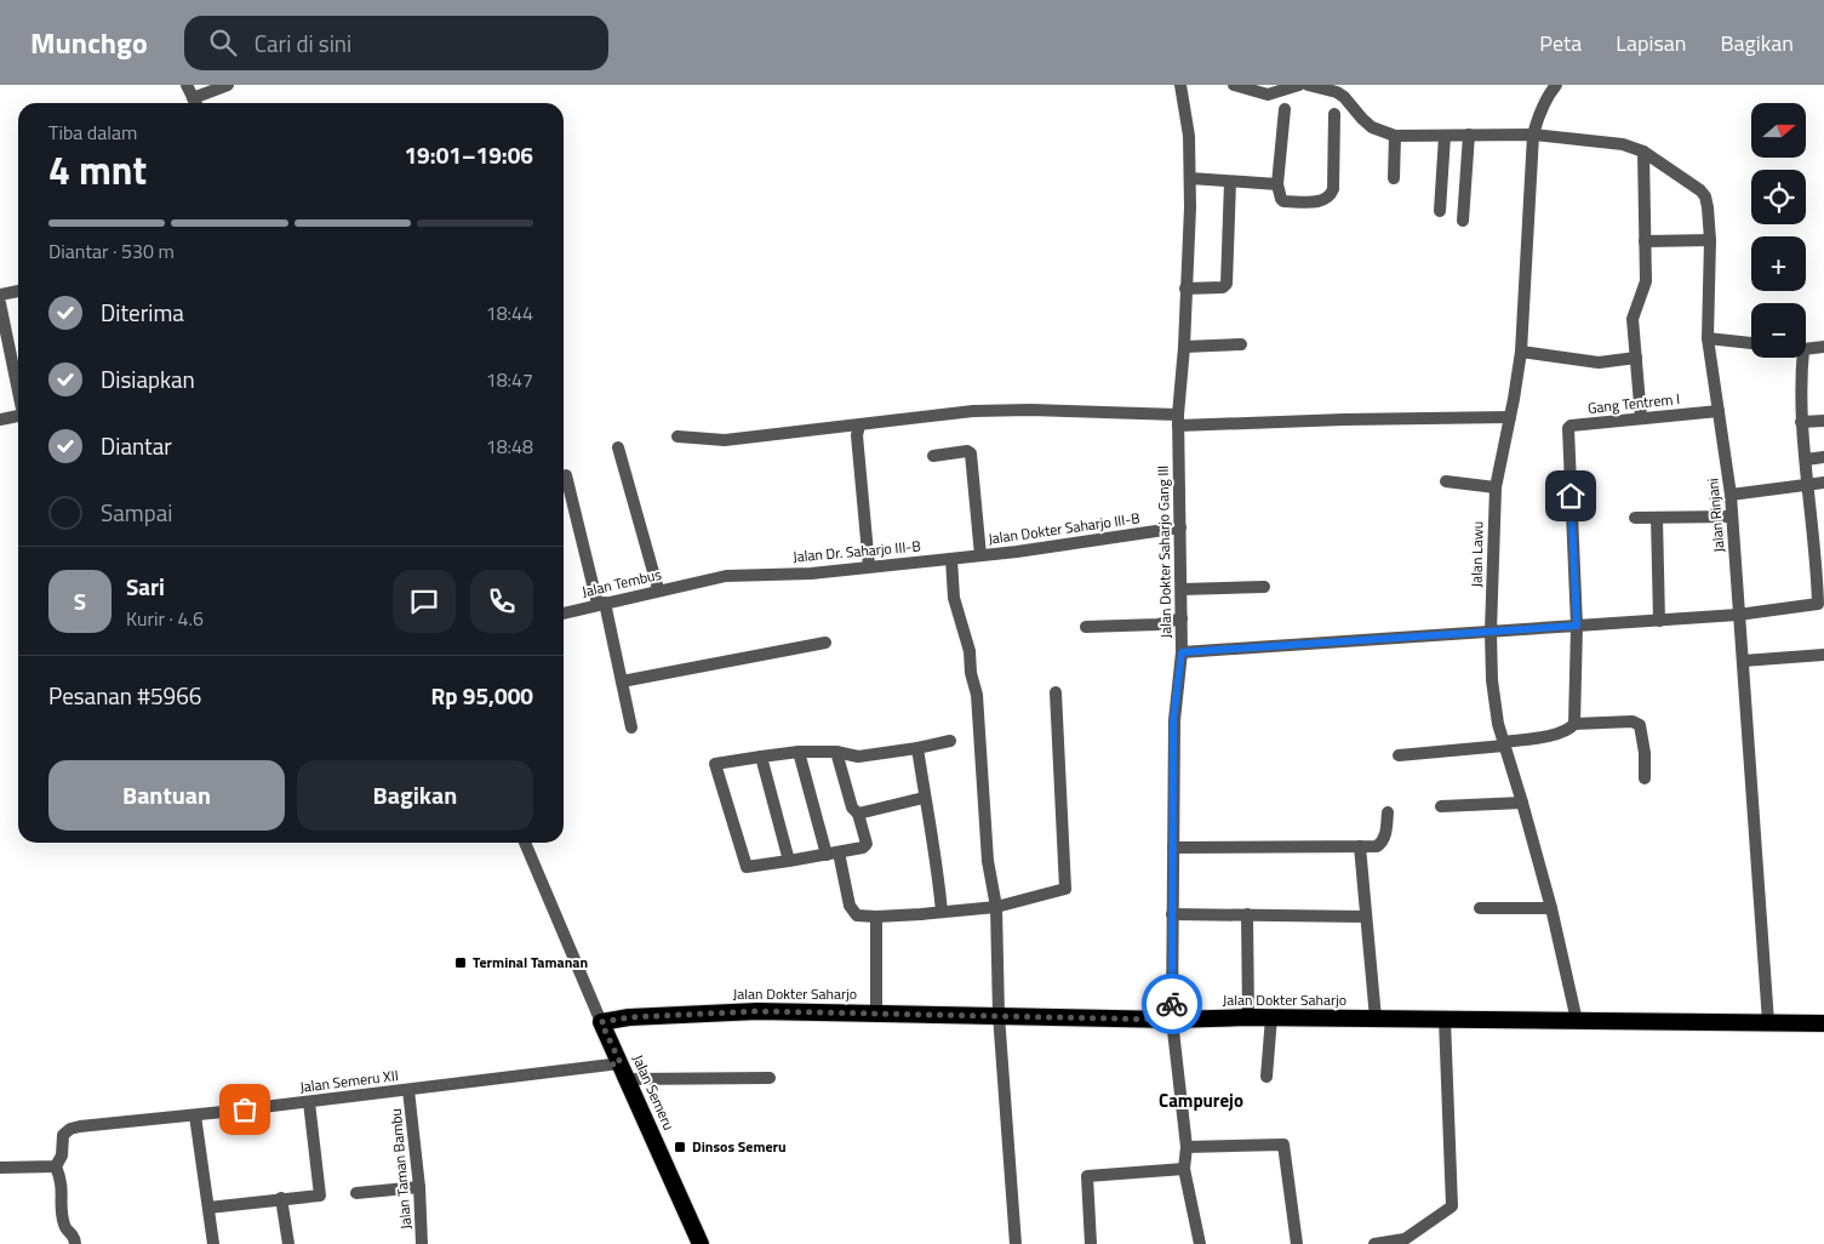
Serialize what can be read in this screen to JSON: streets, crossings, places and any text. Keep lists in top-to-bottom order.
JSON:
{
  "streets": {
    "highway": ["Jalan Dokter Saharjo", "Jalan Semeru"],
    "street": [
      "Gang Tentrem I",
      "Jalan Rinjani",
      "Jalan Dokter Saharjo III-B",
      "Jalan Dr. Saharjo III-B",
      "Jalan Dokter Saharjo Gang III",
      "Jalan Lawu",
      "Jalan Tembus",
      "Jalan Semeru XII",
      "Jalan Taman Bambu"
    ]
  },
  "crossings": [
    ["Gang Tentrem I", "Jalan Rinjani"],
    ["Jalan Rinjani", "Jalan Lawu"],
    ["Jalan Rinjani", "Jalan Dokter Saharjo"],
    ["Jalan Dokter Saharjo III-B", "Jalan Dr. Saharjo III-B"],
    ["Jalan Dokter Saharjo III-B", "Jalan Dokter Saharjo Gang III"],
    ["Jalan Dr. Saharjo III-B", "Jalan Tembus"],
    ["Jalan Dokter Saharjo Gang III", "Jalan Dokter Saharjo"],
    ["Jalan Lawu", "Jalan Dokter Saharjo"],
    ["Jalan Dokter Saharjo", "Jalan Semeru"],
    ["Jalan Semeru XII", "Jalan Semeru"],
    ["Jalan Semeru XII", "Jalan Taman Bambu"]
  ],
  "districts": ["Campurejo"],
  "places": {
    "transit": ["Terminal Tamanan", "Dinsos Semeru"]
  },
  "north": "right",
  "page": {
    "header": "Munchgo",
    "search": "Cari di sini",
    "nav": ["Peta", "Lapisan", "Bagikan"],
    "map_buttons": ["+", "−"],
    "heading": ["4 mnt", "Tiba dalam", "19:01–19:06"],
    "panel": [
      "Sari",
      "Kurir · 4.6",
      "Pesanan #5966",
      "Rp 95,000"
    ],
    "bar": "Diantar · 530 m",
    "list": [
      ["Diterima", "18:44"],
      ["Disiapkan", "18:47"],
      ["Diantar", "18:48"],
      "Sampai"
    ],
    "round": "S",
    "buttons": ["Bantuan", "Bagikan"]
  }
}
